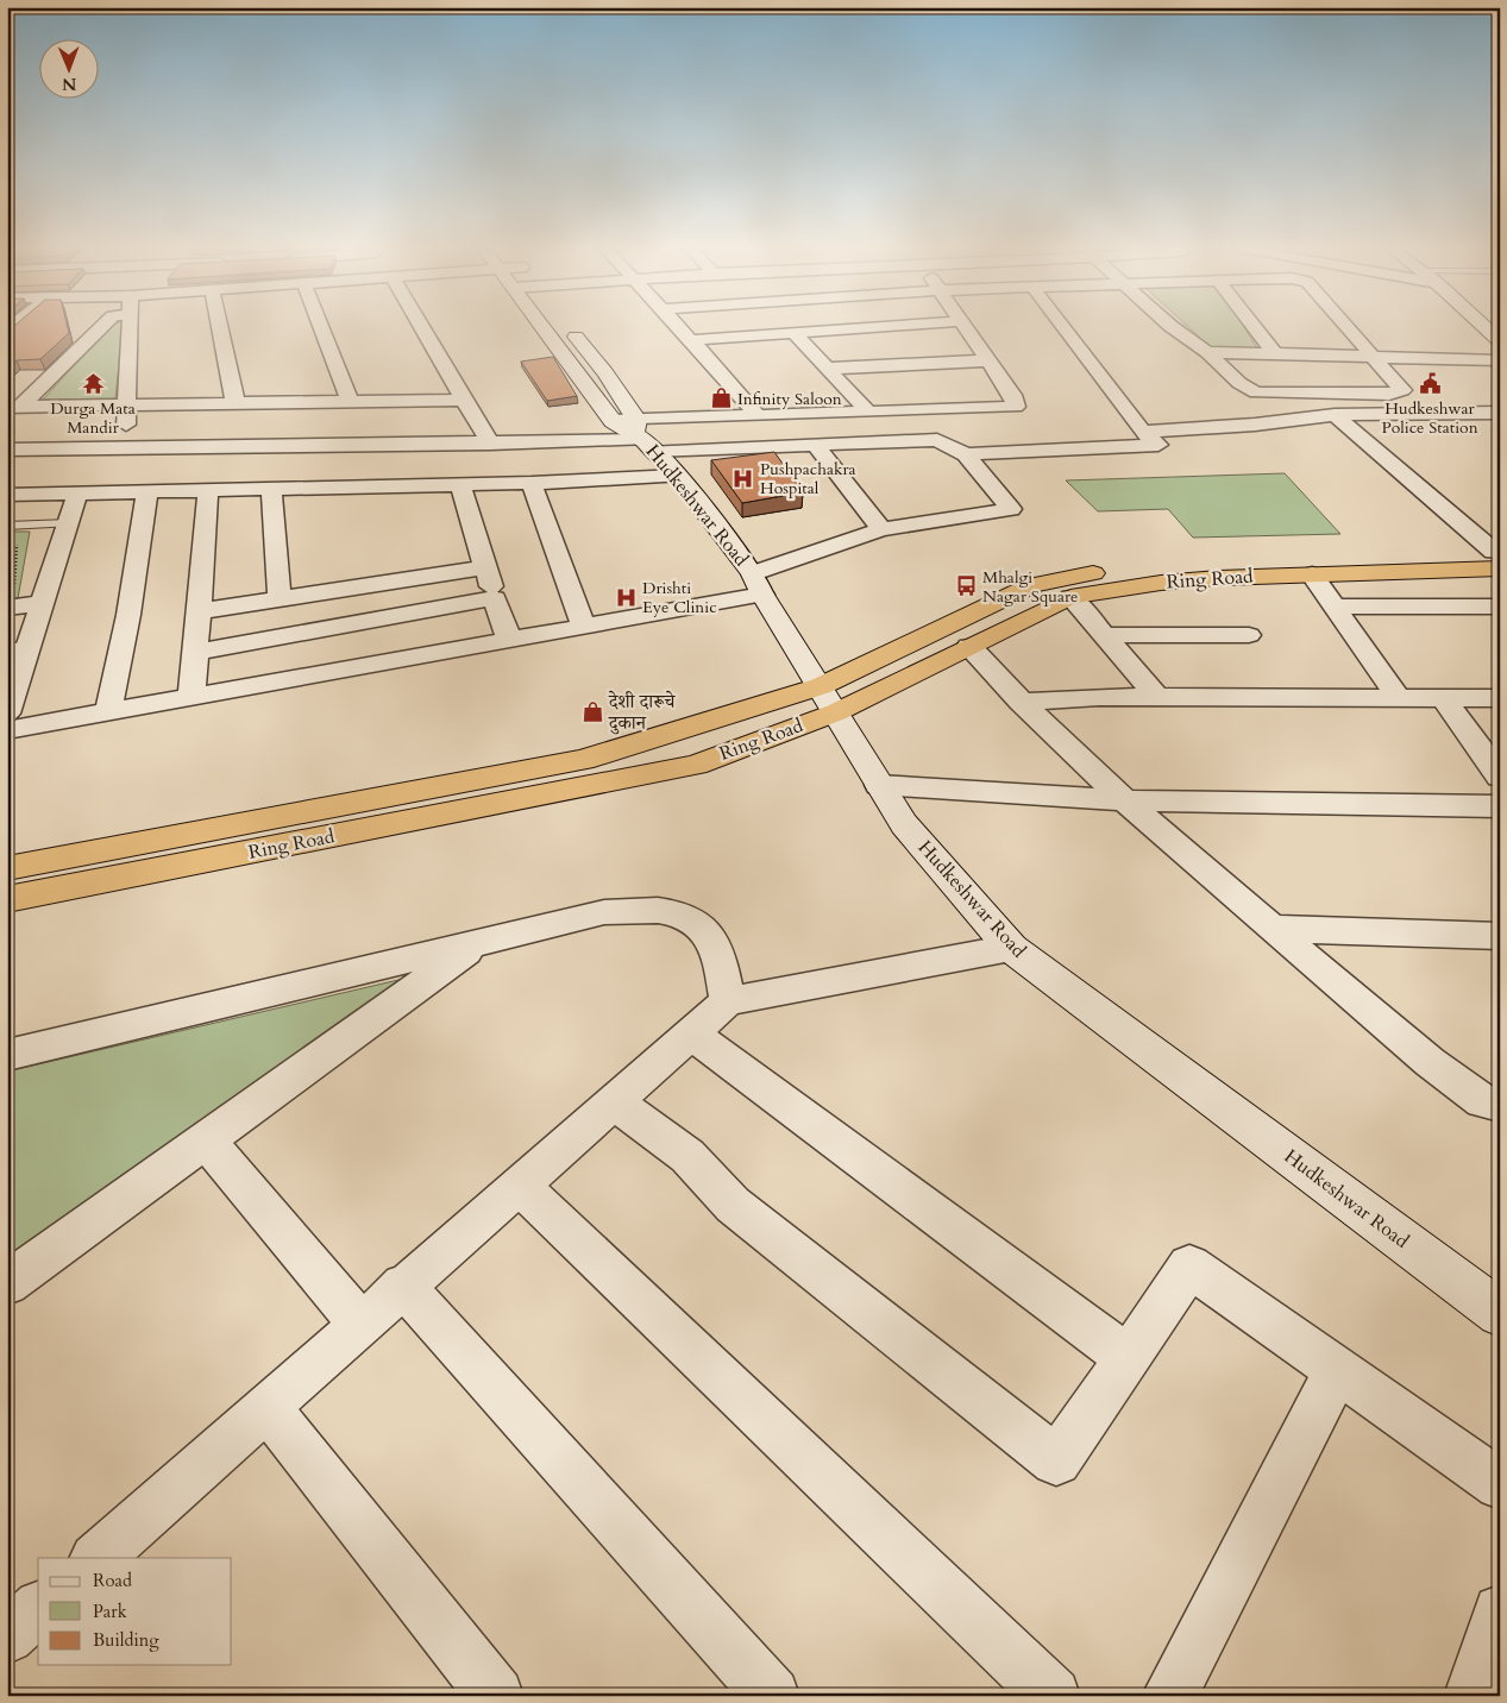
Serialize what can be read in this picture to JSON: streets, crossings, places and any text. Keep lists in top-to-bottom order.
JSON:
{
  "streets": {
    "highway": ["Ring Road"],
    "main road": ["Hudkeshwar Road"]
  },
  "crossings": [
    ["Hudkeshwar Road", "Ring Road"]
  ],
  "places": {
    "temple": ["Durga Mata Mandir"],
    "public building": ["Hudkeshwar Police Station"],
    "shop": ["Infinity Saloon", "देशी दारूचे दुकान"],
    "hospital": ["Pushpachakra Hospital", "Drishti Eye Clinic"],
    "bus stop": ["Mhalgi Nagar Square"]
  },
  "legend": ["Road", "Park", "Building"],
  "north": "bottom"
}
